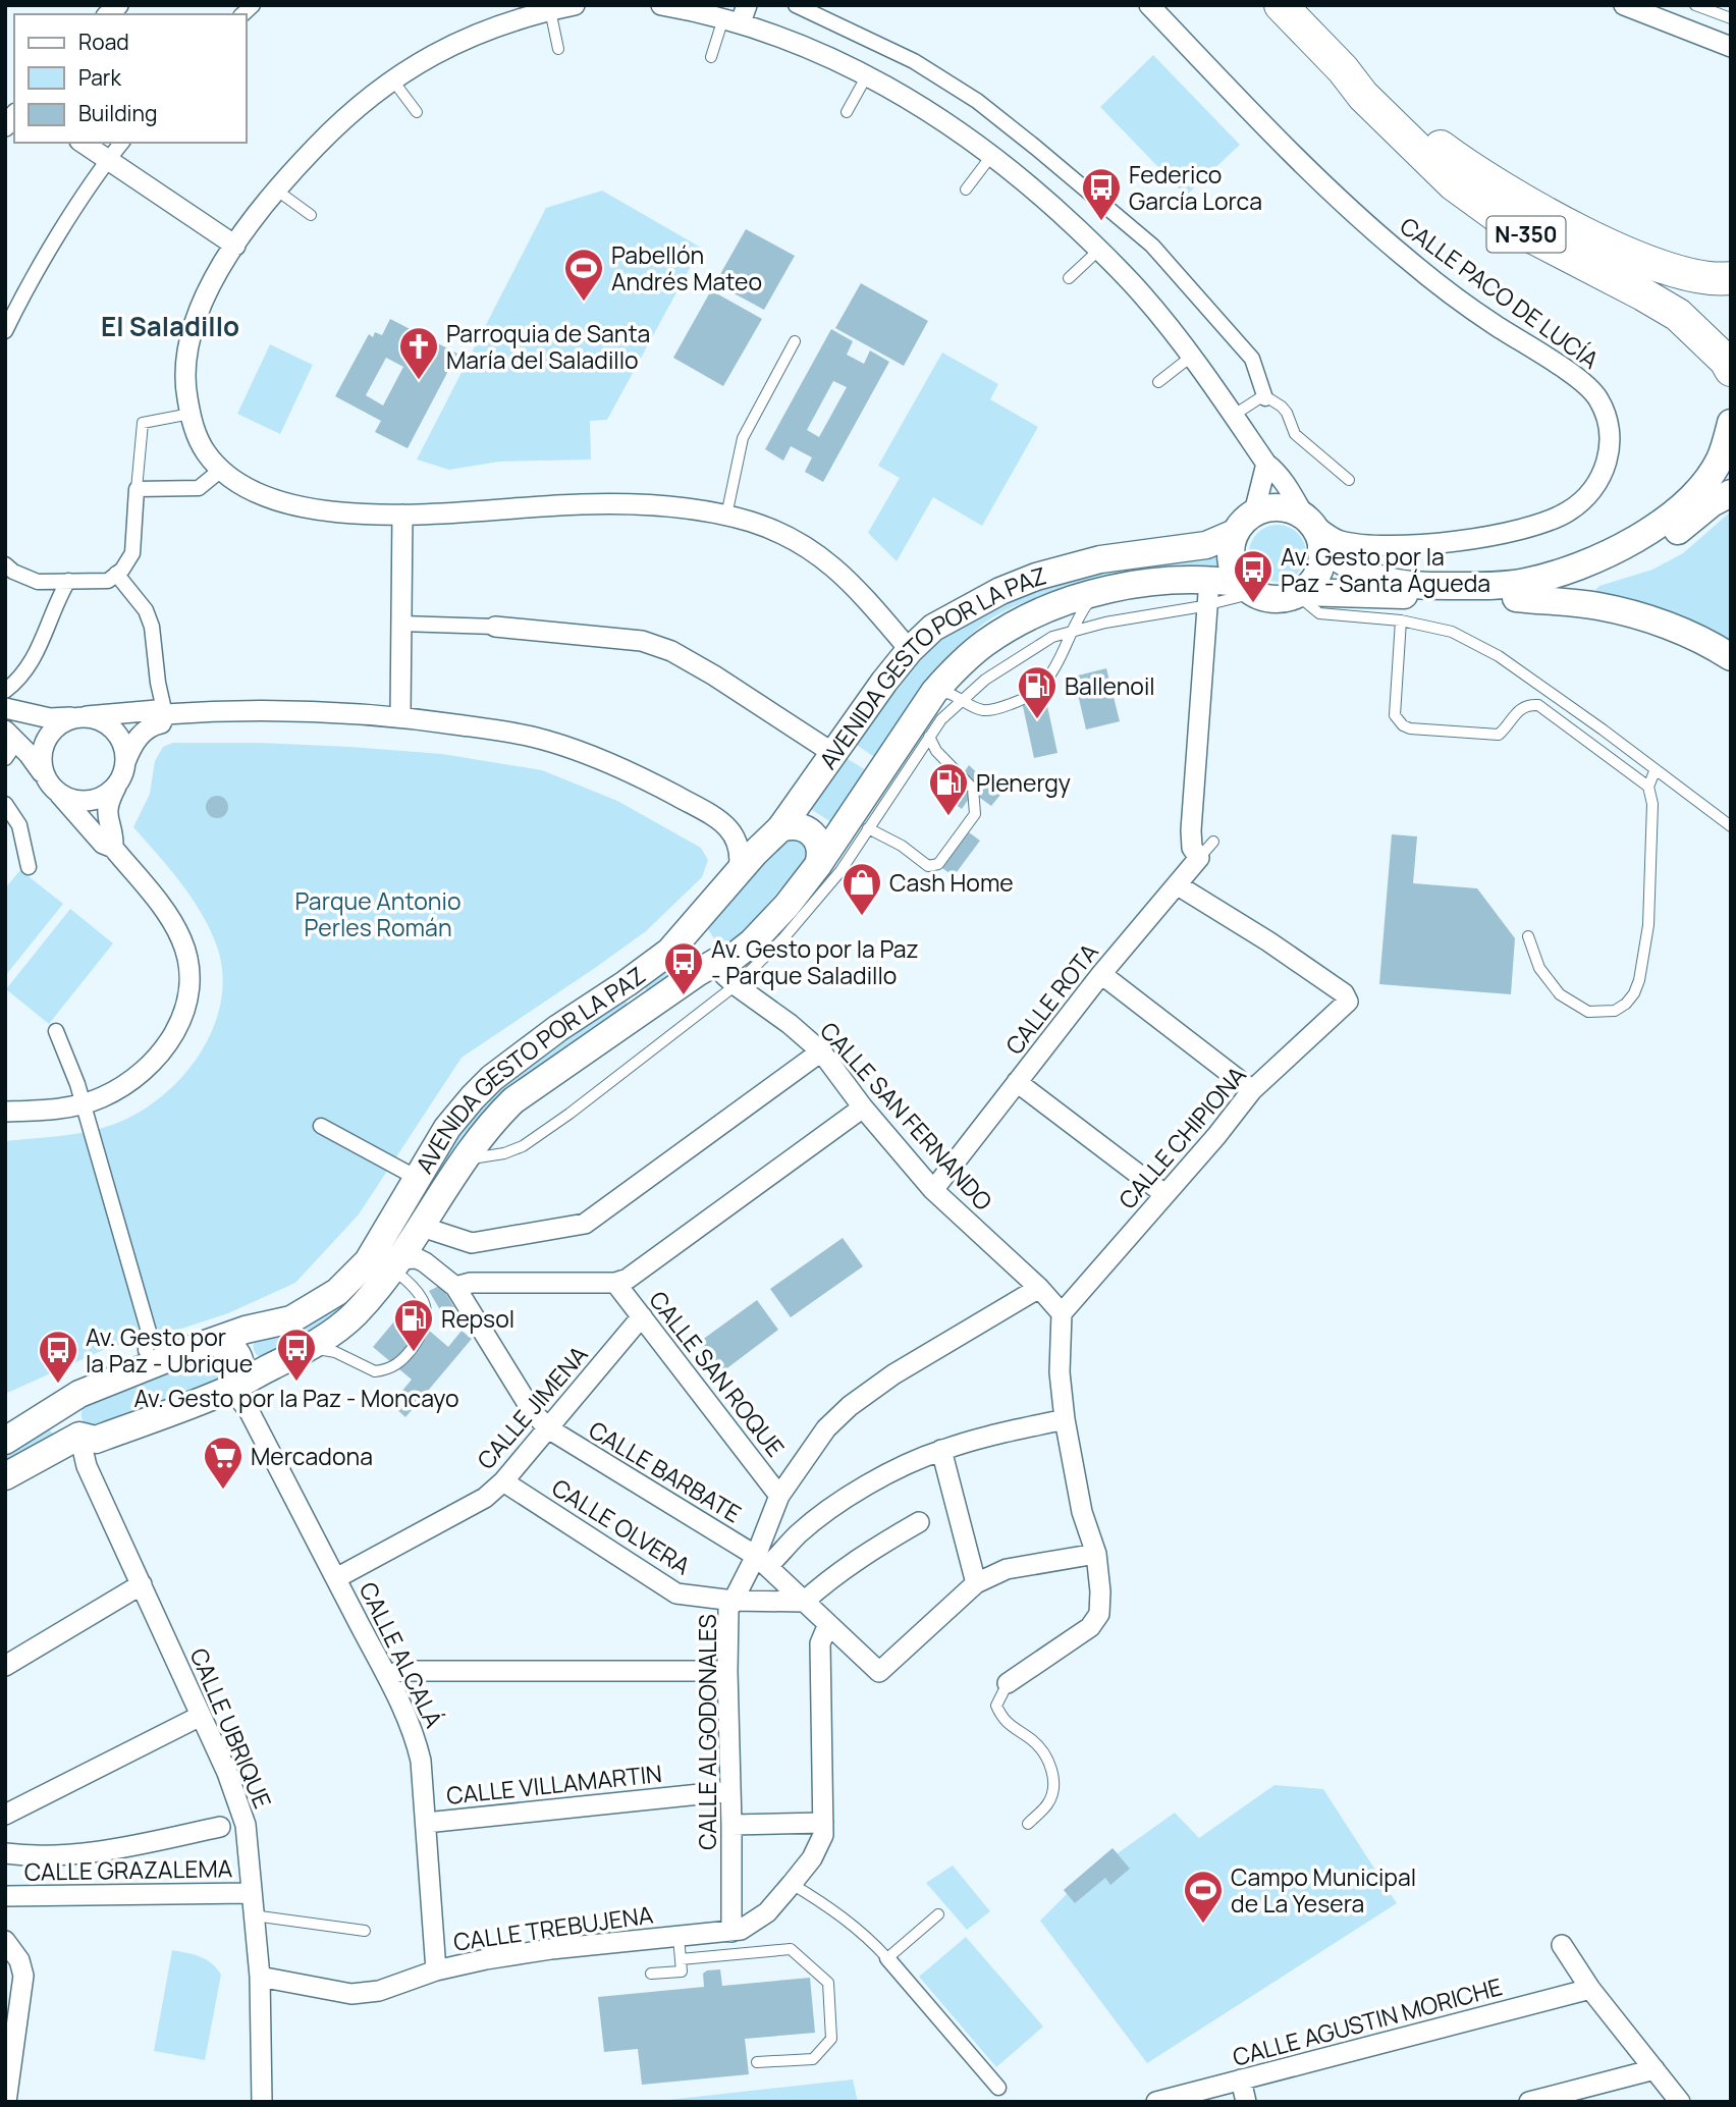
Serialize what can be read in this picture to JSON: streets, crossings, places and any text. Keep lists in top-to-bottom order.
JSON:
{
  "streets": {
    "highway": ["N-350"],
    "main road": ["AVENIDA GESTO POR LA PAZ"],
    "street": [
      "CALLE PACO DE LUCÍA",
      "CALLE ROTA",
      "CALLE SAN FERNANDO",
      "CALLE CHIPIONA",
      "CALLE SAN ROQUE",
      "CALLE JIMENA",
      "CALLE BARBATE",
      "CALLE OLVERA",
      "CALLE ALCALÁ",
      "CALLE UBRIQUE",
      "CALLE ALGODONALES",
      "CALLE VILLAMARTIN",
      "CALLE GRAZALEMA",
      "CALLE TREBUJENA",
      "CALLE AGUSTIN MORICHE"
    ]
  },
  "crossings": [
    ["CALLE PACO DE LUCÍA", "AVENIDA GESTO POR LA PAZ"],
    ["AVENIDA GESTO POR LA PAZ", "CALLE SAN FERNANDO"],
    ["AVENIDA GESTO POR LA PAZ", "CALLE BARBATE"],
    ["AVENIDA GESTO POR LA PAZ", "CALLE ALCALÁ"],
    ["AVENIDA GESTO POR LA PAZ", "CALLE UBRIQUE"],
    ["CALLE ROTA", "CALLE SAN FERNANDO"],
    ["CALLE ROTA", "CALLE CHIPIONA"],
    ["CALLE SAN FERNANDO", "CALLE CHIPIONA"],
    ["CALLE SAN FERNANDO", "CALLE ALGODONALES"],
    ["CALLE SAN ROQUE", "CALLE JIMENA"],
    ["CALLE SAN ROQUE", "CALLE ALGODONALES"],
    ["CALLE JIMENA", "CALLE BARBATE"],
    ["CALLE JIMENA", "CALLE OLVERA"],
    ["CALLE JIMENA", "CALLE ALCALÁ"],
    ["CALLE BARBATE", "CALLE OLVERA"],
    ["CALLE BARBATE", "CALLE ALGODONALES"],
    ["CALLE OLVERA", "CALLE ALGODONALES"],
    ["CALLE ALCALÁ", "CALLE VILLAMARTIN"],
    ["CALLE ALCALÁ", "CALLE TREBUJENA"],
    ["CALLE UBRIQUE", "CALLE GRAZALEMA"],
    ["CALLE UBRIQUE", "CALLE TREBUJENA"],
    ["CALLE ALGODONALES", "CALLE VILLAMARTIN"],
    ["CALLE ALGODONALES", "CALLE TREBUJENA"]
  ],
  "districts": ["El Saladillo"],
  "parks": ["Parque Antonio Perles Román"],
  "places": {
    "bus stop": [
      "Federico García Lorca",
      "Av. Gesto por la Paz - Santa Águeda",
      "Av. Gesto por la Paz - Parque Saladillo",
      "Av. Gesto por la Paz - Moncayo",
      "Av. Gesto por la Paz - Ubrique"
    ],
    "sports": ["Pabellón Andrés Mateo", "Campo Municipal de La Yesera"],
    "church": ["Parroquia de Santa María del Saladillo"],
    "fuel station": ["Ballenoil", "Plenergy", "Repsol"],
    "shop": ["Cash Home"],
    "supermarket": ["Mercadona"]
  },
  "legend": ["Road", "Park", "Building"]
}
